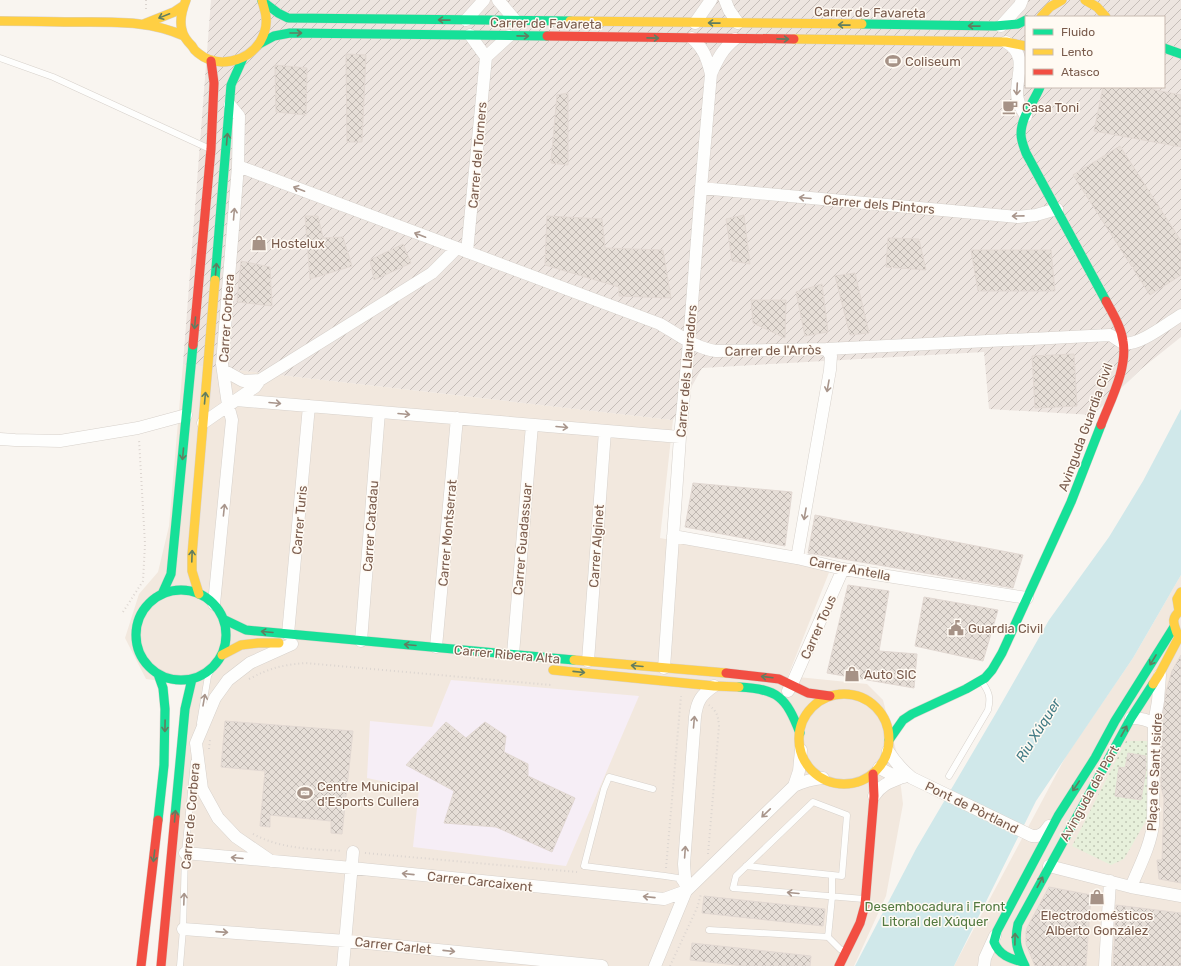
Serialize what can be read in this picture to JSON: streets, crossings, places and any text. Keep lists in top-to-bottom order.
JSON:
{
  "streets": {
    "street": [
      "Carrer de Favareta",
      "Carrer del Torners",
      "Carrer dels Pintors",
      "Carrer Corbera",
      "Carrer de l'Arròs",
      "Carrer dels Llauradors",
      "Avinguda Guardia Civil",
      "Carrer Turis",
      "Carrer Catadau",
      "Carrer Montserrat",
      "Carrer Guadassuar",
      "Carrer Alginet",
      "Carrer Antella",
      "Carrer Tous",
      "Carrer Ribera Alta",
      "Plaça de Sant Isidre",
      "Avinguda del Port",
      "Pont de Pòrtland",
      "Carrer Carcaixent",
      "Carrer Carlet"
    ],
    "lane": ["Carrer de Corbera"]
  },
  "crossings": [
    ["Carrer de Favareta", "Carrer dels Llauradors"],
    ["Carrer del Torners", "Carrer de l'Arròs"],
    ["Carrer dels Pintors", "Carrer dels Llauradors"],
    ["Carrer dels Pintors", "Avinguda Guardia Civil"],
    ["Carrer Corbera", "Carrer de l'Arròs"],
    ["Carrer Corbera", "Carrer Ribera Alta"],
    ["Carrer Corbera", "Carrer de Corbera"],
    ["Carrer de l'Arròs", "Carrer dels Llauradors"],
    ["Carrer de l'Arròs", "Avinguda Guardia Civil"],
    ["Carrer dels Llauradors", "Carrer Antella"],
    ["Carrer dels Llauradors", "Carrer Ribera Alta"],
    ["Avinguda Guardia Civil", "Carrer Antella"],
    ["Avinguda Guardia Civil", "Carrer Ribera Alta"],
    ["Carrer Turis", "Carrer Ribera Alta"],
    ["Carrer Catadau", "Carrer Ribera Alta"],
    ["Carrer Montserrat", "Carrer Ribera Alta"],
    ["Carrer Guadassuar", "Carrer Ribera Alta"],
    ["Carrer Alginet", "Carrer Ribera Alta"],
    ["Carrer Antella", "Carrer Tous"],
    ["Carrer Tous", "Carrer Ribera Alta"],
    ["Carrer Ribera Alta", "Carrer de Corbera"],
    ["Carrer Ribera Alta", "Carrer Carcaixent"],
    ["Plaça de Sant Isidre", "Avinguda del Port"],
    ["Avinguda del Port", "Pont de Pòrtland"],
    ["Carrer de Corbera", "Carrer Carcaixent"],
    ["Carrer de Corbera", "Carrer Carlet"]
  ],
  "one_way": [
    "Carrer dels Pintors",
    "Carrer de Corbera",
    "Carrer Carcaixent",
    "Carrer Carlet"
  ],
  "water": ["Riu Xúquer"],
  "parks": ["Desembocadura i Front Litoral del Xúquer"],
  "places": {
    "sports": ["Coliseum", "Centre Municipal d'Esports Cullera"],
    "cafe": ["Casa Toni"],
    "shop": ["Hostelux", "Auto SIC", "Electrodomésticos Alberto González"],
    "public building": ["Guardia Civil"]
  },
  "legend": ["Fluido", "Lento", "Atasco"]
}
